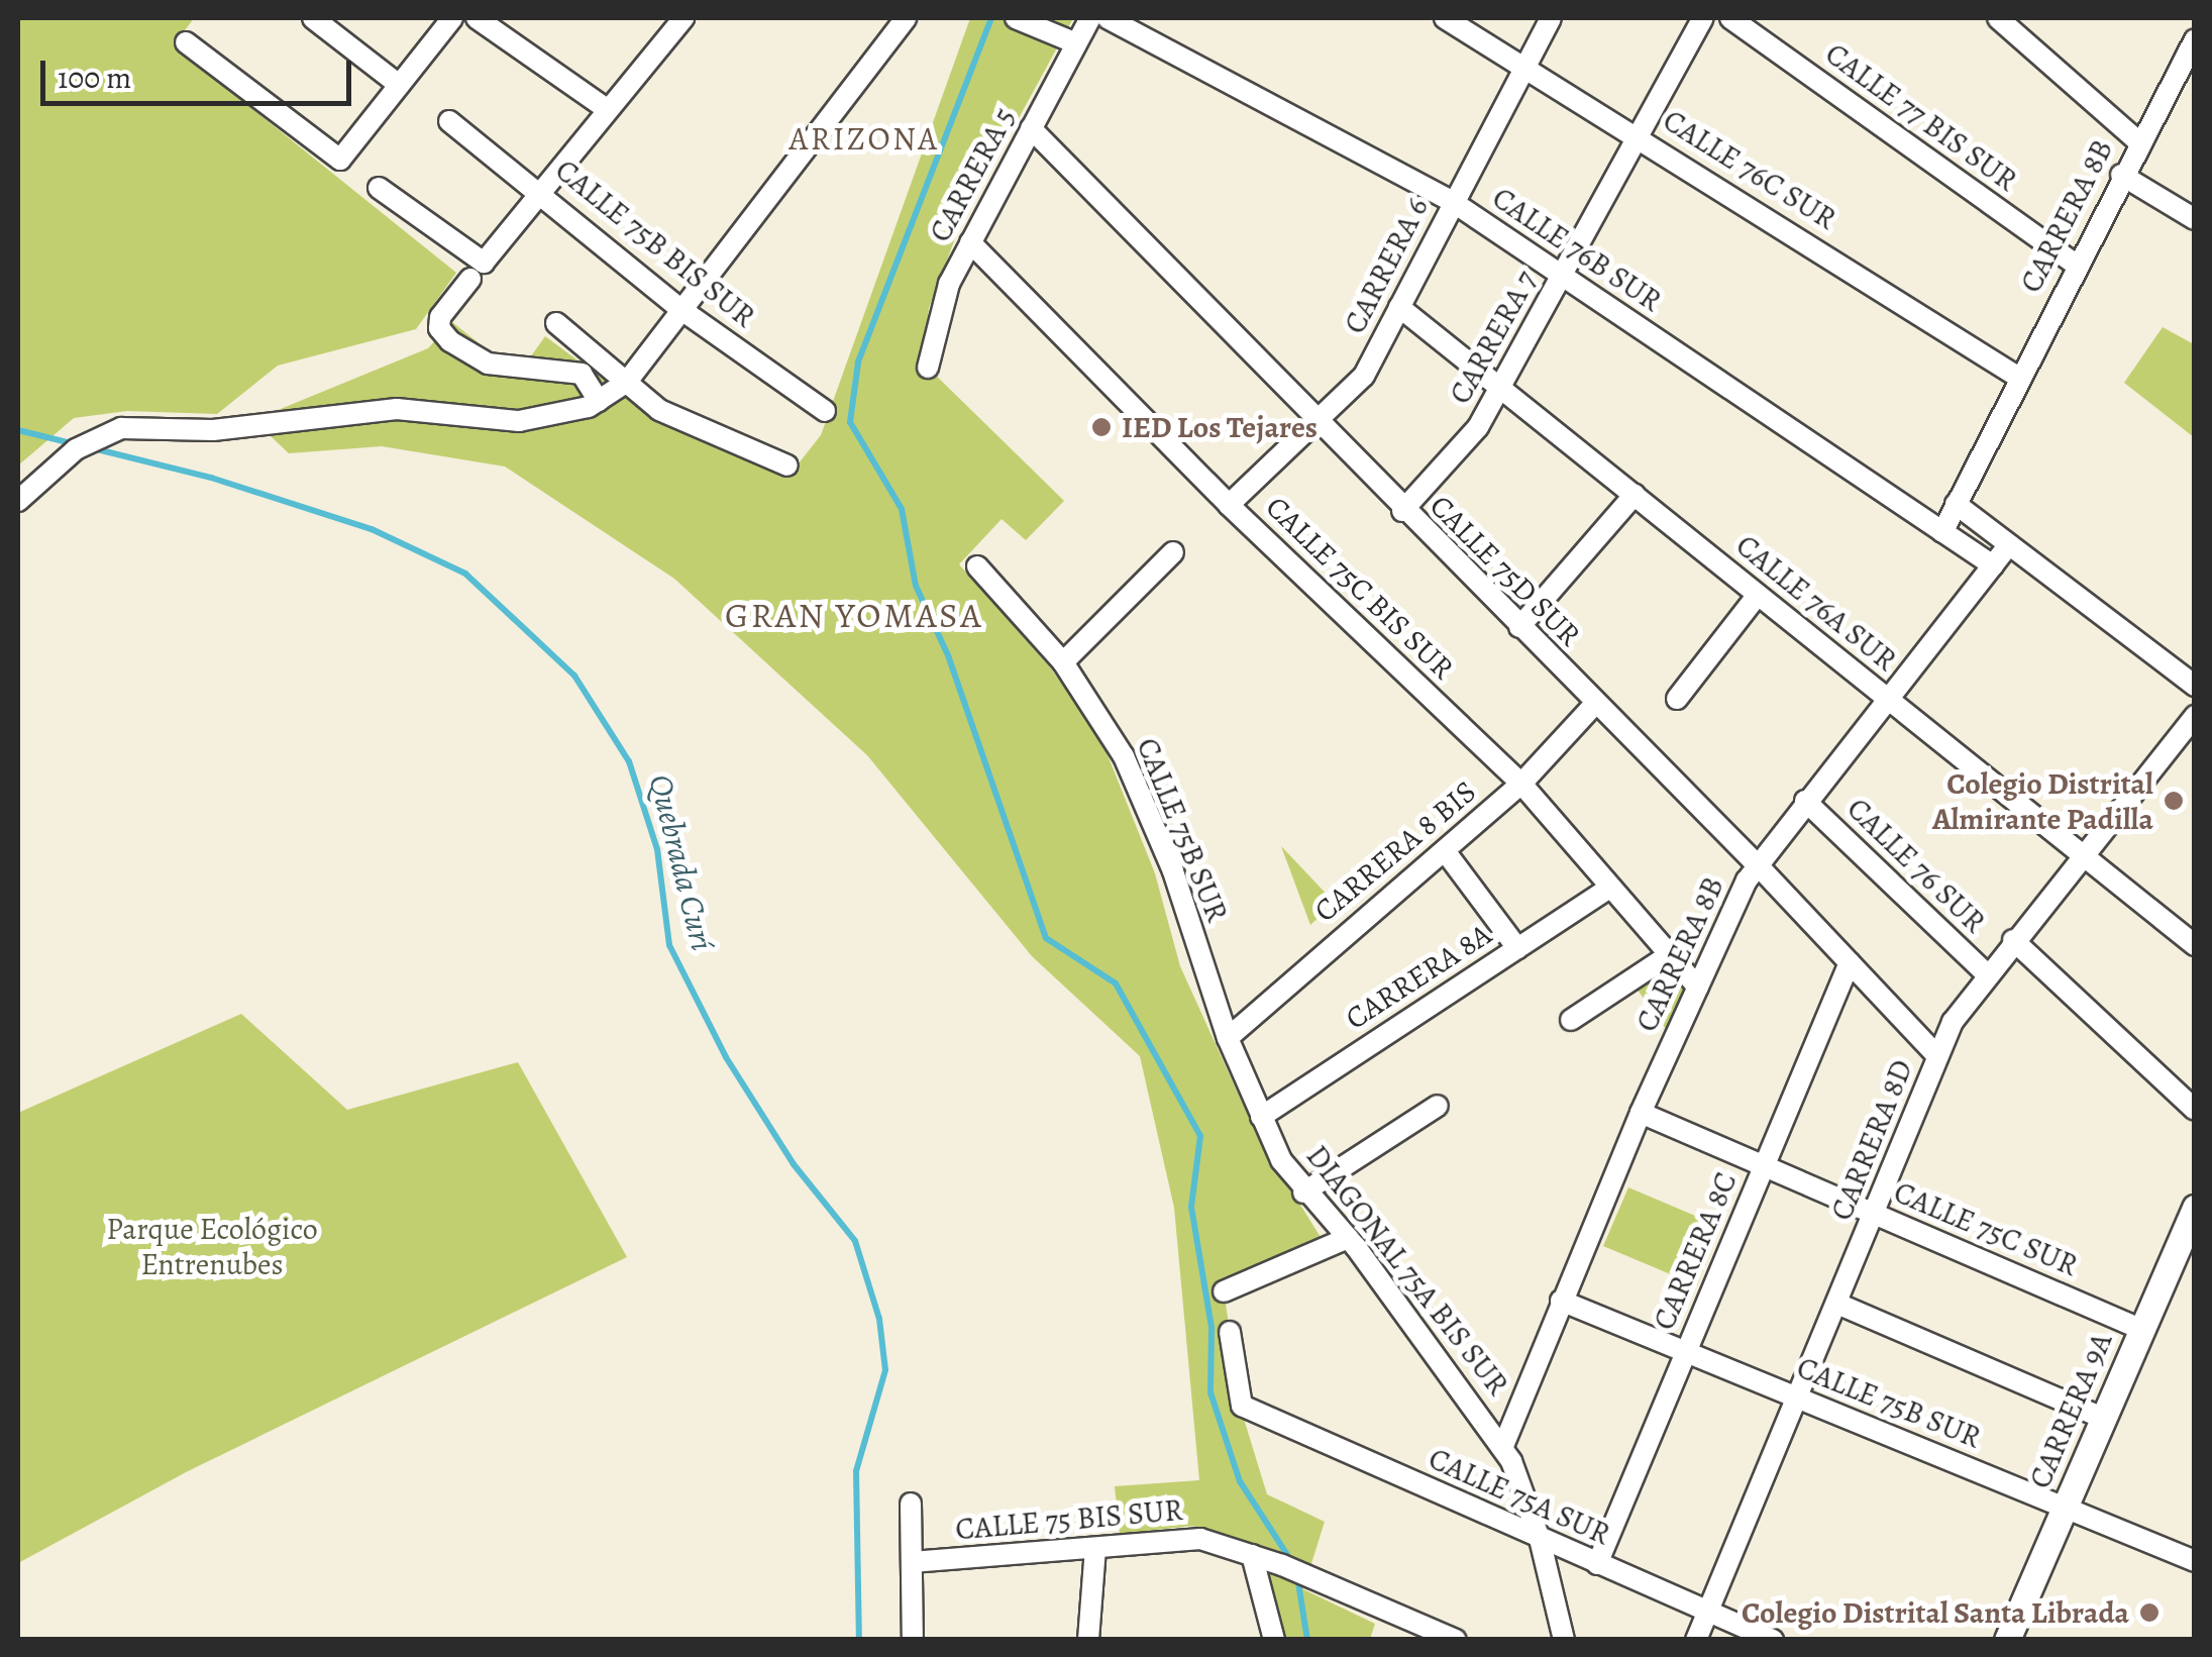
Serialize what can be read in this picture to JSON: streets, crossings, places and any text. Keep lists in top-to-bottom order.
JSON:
{
  "streets": {
    "street": [
      "CALLE 77 BIS SUR",
      "CALLE 76C SUR",
      "CARRERA 5",
      "CARRERA 8B",
      "CALLE 75B BIS SUR",
      "CALLE 76B SUR",
      "CARRERA 6",
      "CARRERA 7",
      "CALLE 75D SUR",
      "CALLE 75C BIS SUR",
      "CALLE 76A SUR",
      "CALLE 75B SUR",
      "CARRERA 8 BIS",
      "CALLE 76 SUR",
      "CARRERA 8A",
      "CARRERA 8D",
      "CALLE 75C SUR",
      "CARRERA 8C",
      "DIAGONAL 75A BIS SUR",
      "CARRERA 9A",
      "CALLE 75A SUR",
      "CALLE 75 BIS SUR"
    ]
  },
  "crossings": [
    ["CALLE 77 BIS SUR", "CARRERA 8B"],
    ["CALLE 76C SUR", "CARRERA 8B"],
    ["CALLE 76C SUR", "CARRERA 6"],
    ["CALLE 76C SUR", "CARRERA 7"],
    ["CARRERA 5", "CALLE 75D SUR"],
    ["CARRERA 5", "CALLE 75C BIS SUR"],
    ["CARRERA 8B", "CALLE 76B SUR"],
    ["CARRERA 8B", "CALLE 75D SUR"],
    ["CARRERA 8B", "CALLE 75C BIS SUR"],
    ["CARRERA 8B", "CALLE 76A SUR"],
    ["CARRERA 8B", "CALLE 75B SUR"],
    ["CARRERA 8B", "CALLE 76 SUR"],
    ["CARRERA 8B", "CALLE 75C SUR"],
    ["CARRERA 8B", "DIAGONAL 75A BIS SUR"],
    ["CALLE 76B SUR", "CARRERA 6"],
    ["CALLE 76B SUR", "CARRERA 7"],
    ["CARRERA 6", "CALLE 75D SUR"],
    ["CARRERA 6", "CALLE 75C BIS SUR"],
    ["CARRERA 6", "CALLE 76A SUR"],
    ["CARRERA 7", "CALLE 75D SUR"],
    ["CARRERA 7", "CALLE 76A SUR"],
    ["CALLE 75D SUR", "CARRERA 8 BIS"],
    ["CALLE 75D SUR", "CARRERA 8D"],
    ["CALLE 75D SUR", "CARRERA 8C"],
    ["CALLE 75C BIS SUR", "CARRERA 8 BIS"],
    ["CALLE 75C BIS SUR", "CARRERA 8A"],
    ["CALLE 76A SUR", "CARRERA 8D"],
    ["CALLE 75B SUR", "CARRERA 8 BIS"],
    ["CALLE 75B SUR", "CARRERA 8D"],
    ["CALLE 75B SUR", "CARRERA 8C"],
    ["CALLE 75B SUR", "DIAGONAL 75A BIS SUR"],
    ["CALLE 75B SUR", "CARRERA 9A"],
    ["CARRERA 8 BIS", "DIAGONAL 75A BIS SUR"],
    ["CALLE 76 SUR", "CARRERA 8D"],
    ["CARRERA 8A", "DIAGONAL 75A BIS SUR"],
    ["CARRERA 8D", "CALLE 75C SUR"],
    ["CARRERA 8D", "CALLE 75A SUR"],
    ["CALLE 75C SUR", "CARRERA 8C"],
    ["CALLE 75C SUR", "CARRERA 9A"],
    ["CARRERA 8C", "CALLE 75A SUR"],
    ["DIAGONAL 75A BIS SUR", "CALLE 75A SUR"]
  ],
  "districts": ["ARIZONA", "GRAN YOMASA"],
  "water": ["Quebrada Curí"],
  "parks": ["Parque Ecológico Entrenubes"],
  "places": ["IED Los Tejares", "Colegio Distrital Almirante Padilla", "Colegio Distrital Santa Librada"],
  "scale_bar": "100 m"
}
